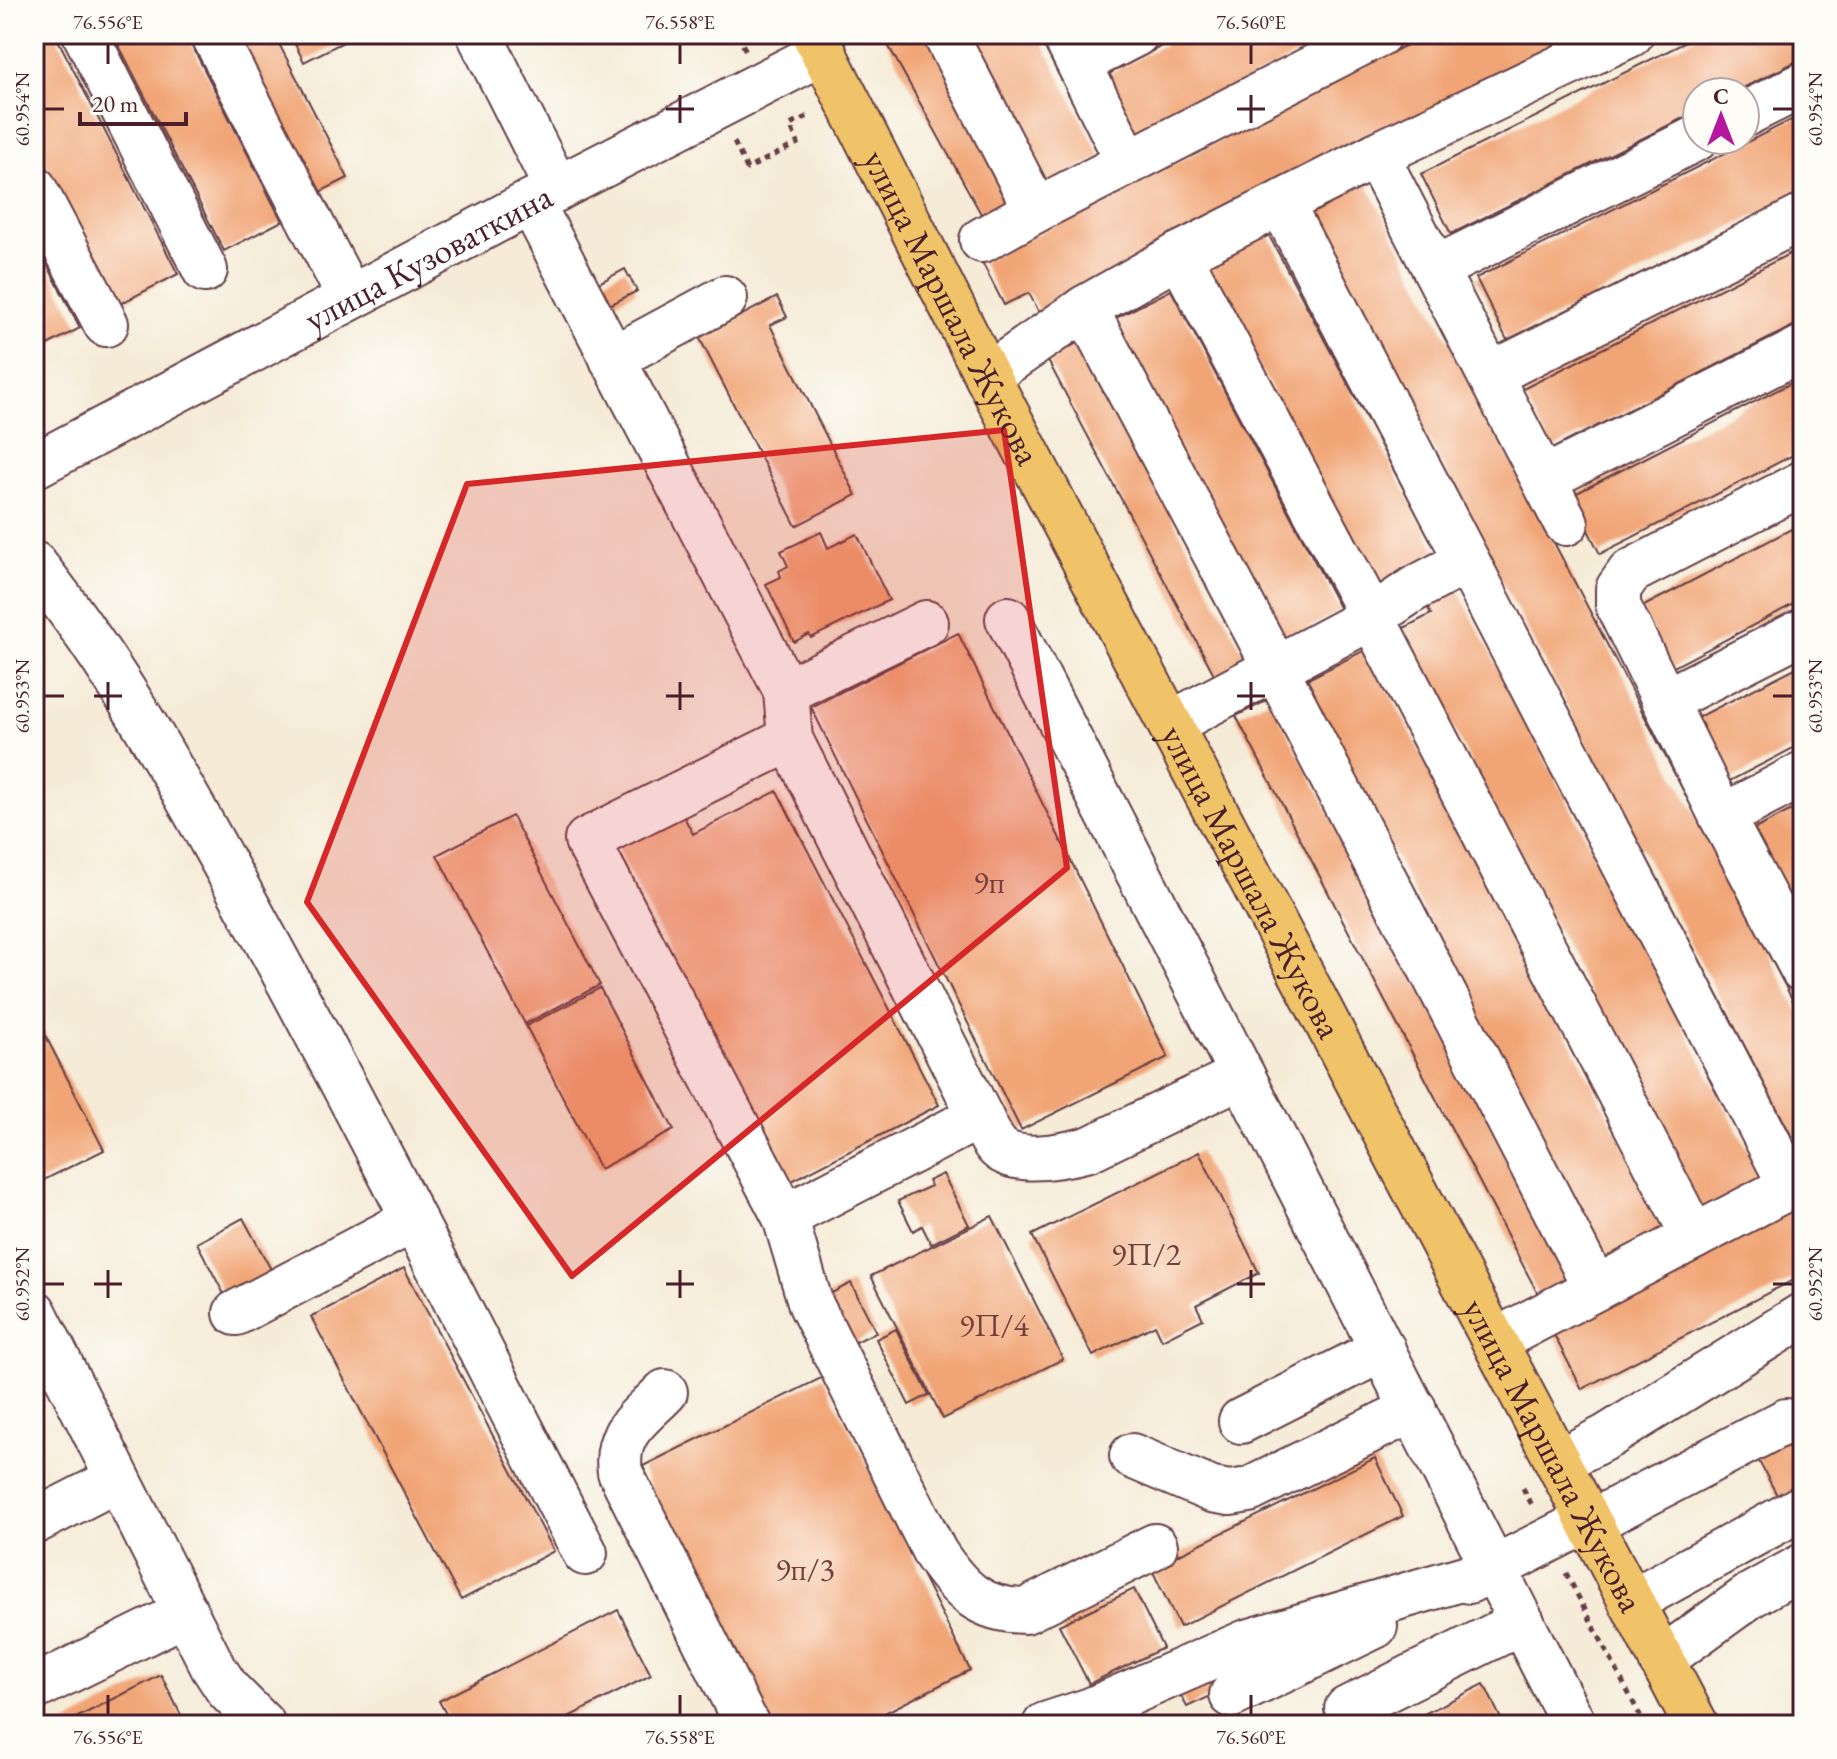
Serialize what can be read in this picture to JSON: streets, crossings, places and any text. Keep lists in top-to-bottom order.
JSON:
{
  "streets": {
    "main road": ["улица Маршала Жукова"],
    "street": ["улица Кузоваткина"]
  },
  "crossings": [
    ["улица Кузоваткина", "улица Маршала Жукова"]
  ],
  "house_numbers": [
    "9п",
    "9П/2",
    "9П/4",
    "9п/3"
  ],
  "scale_bar": "20 m",
  "north": "top",
  "coordinates": [
    "76.556°E",
    "76.558°E",
    "76.560°E",
    "60.954°N",
    "60.953°N",
    "60.952°N"
  ]
}
